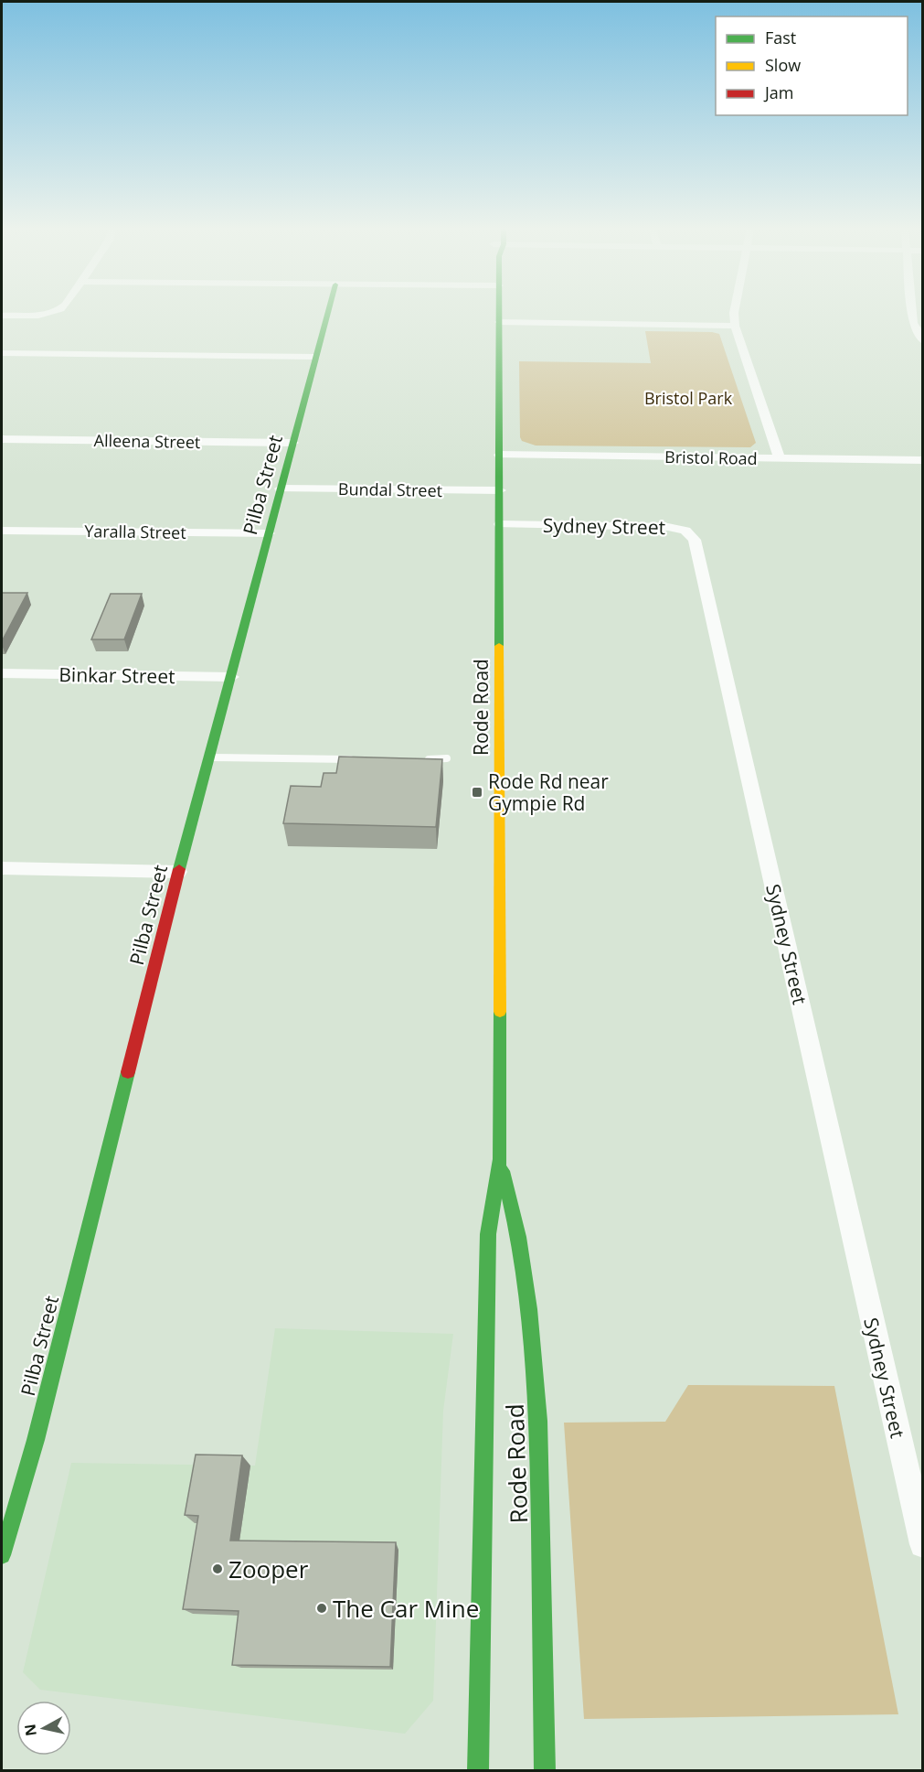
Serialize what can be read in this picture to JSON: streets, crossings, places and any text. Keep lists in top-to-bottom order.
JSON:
{
  "streets": {
    "main road": ["Pilba Street", "Rode Road"],
    "street": [
      "Alleena Street",
      "Bristol Road",
      "Bundal Street",
      "Sydney Street",
      "Yaralla Street",
      "Binkar Street"
    ]
  },
  "crossings": [
    ["Alleena Street", "Pilba Street"],
    ["Bristol Road", "Rode Road"],
    ["Pilba Street", "Bundal Street"],
    ["Pilba Street", "Yaralla Street"],
    ["Pilba Street", "Binkar Street"],
    ["Bundal Street", "Rode Road"],
    ["Sydney Street", "Rode Road"]
  ],
  "parks": ["Bristol Park"],
  "places": {
    "transit": ["Rode Rd near Gympie Rd"],
    "other": ["Zooper", "The Car Mine"]
  },
  "legend": ["Fast", "Slow", "Jam"],
  "north": "left"
}
